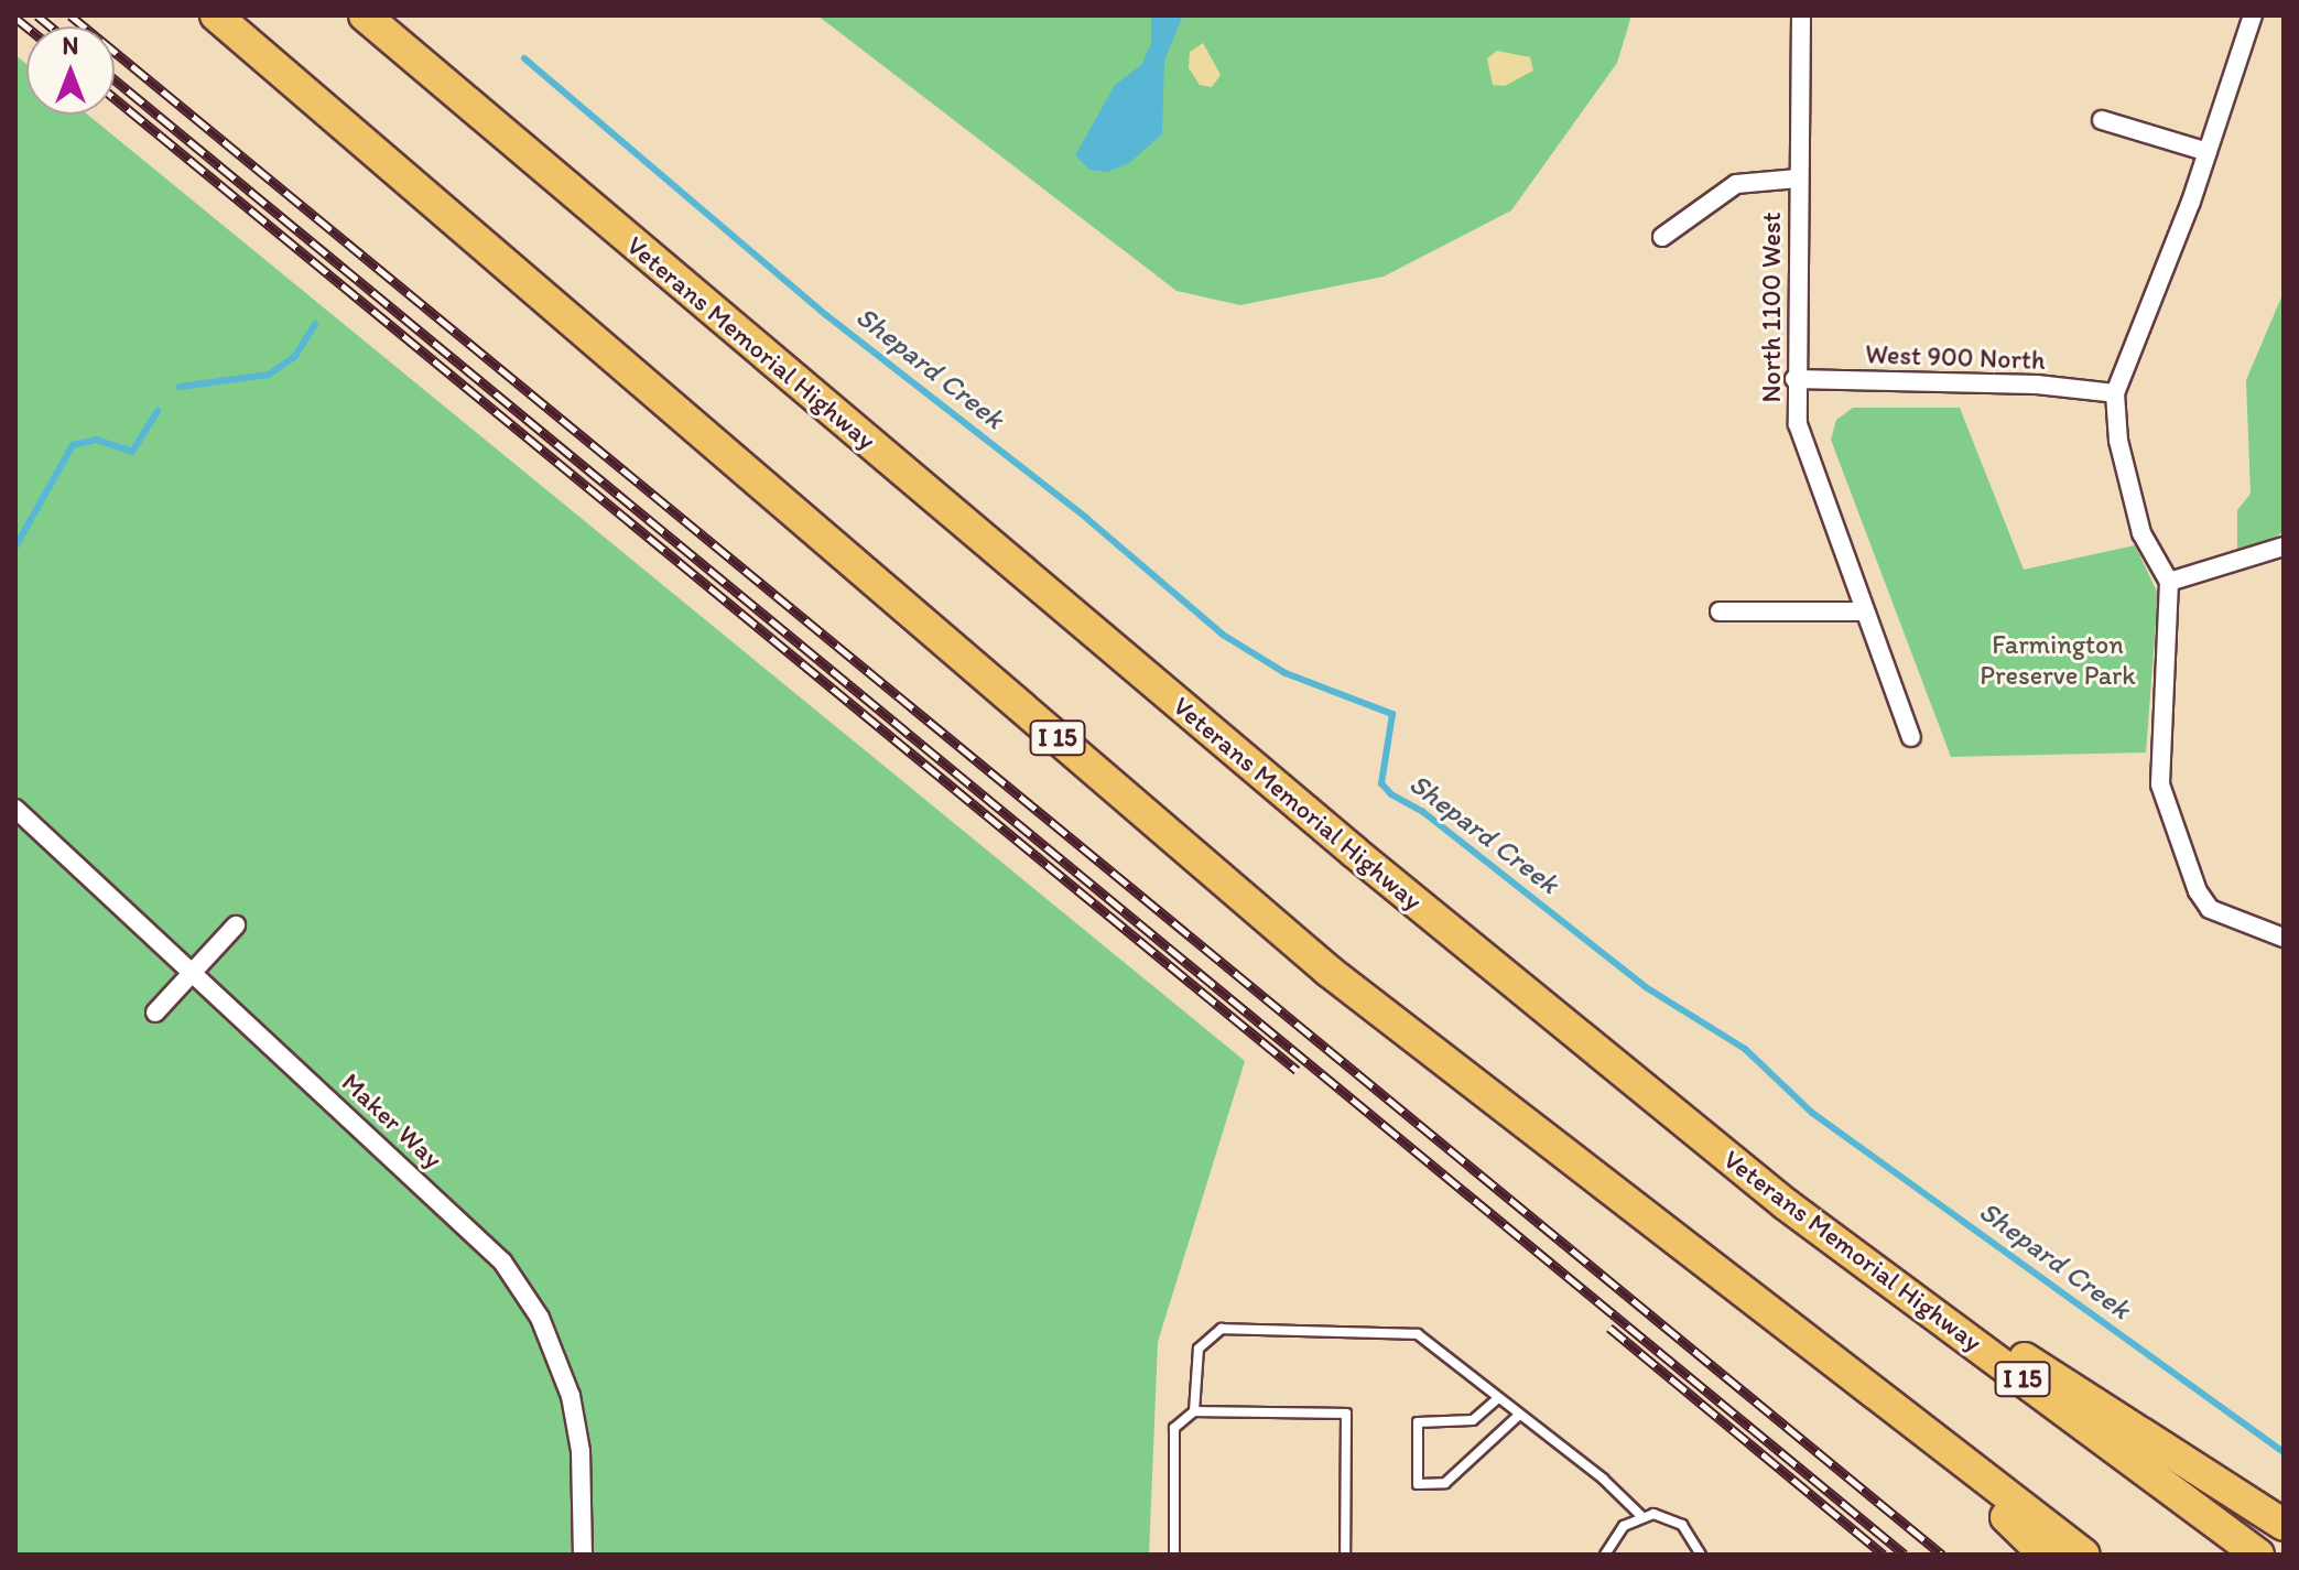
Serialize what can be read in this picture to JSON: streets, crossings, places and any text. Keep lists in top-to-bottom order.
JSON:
{
  "streets": {
    "highway": ["Veterans Memorial Highway", "I 15"],
    "street": ["North 1100 West", "West 900 North", "Maker Way"]
  },
  "crossings": [
    ["North 1100 West", "West 900 North"]
  ],
  "water": ["Shepard Creek"],
  "parks": ["Farmington Preserve Park"],
  "north": "top"
}
